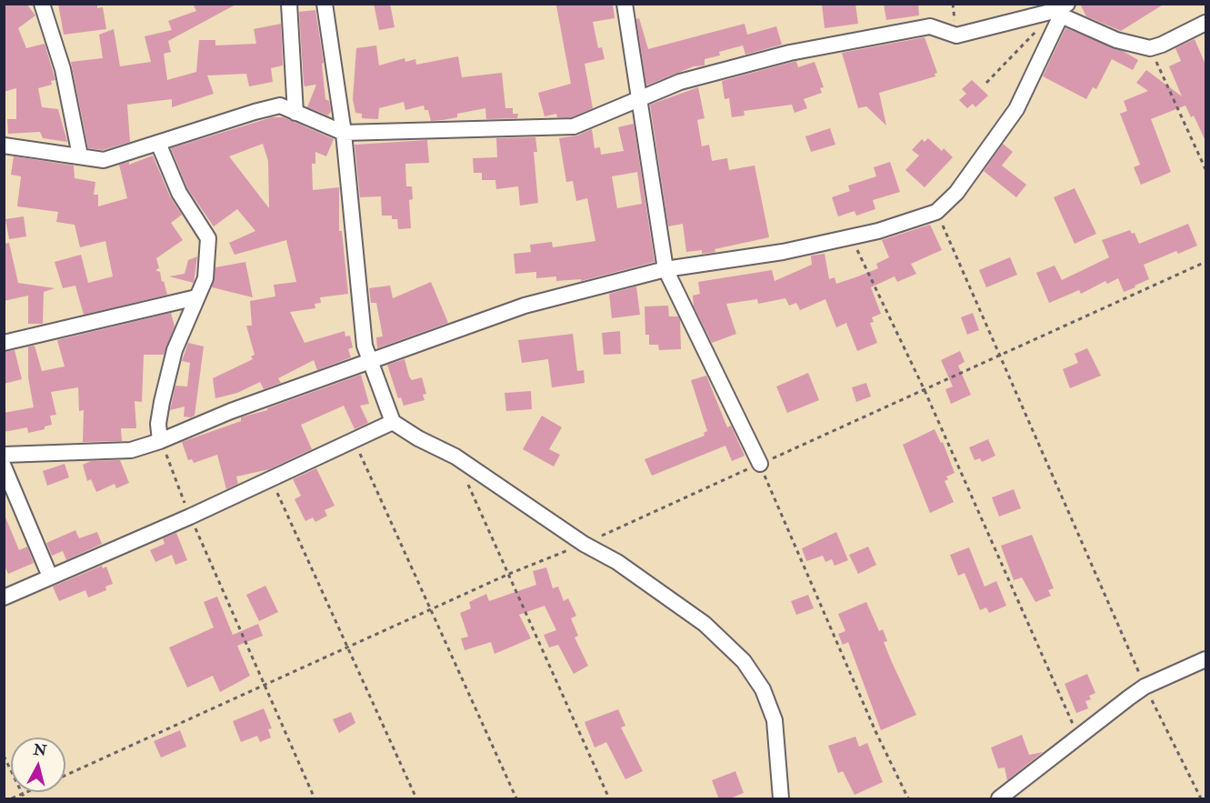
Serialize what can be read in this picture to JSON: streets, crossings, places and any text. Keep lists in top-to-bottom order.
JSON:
{
  "north": "top"
}
